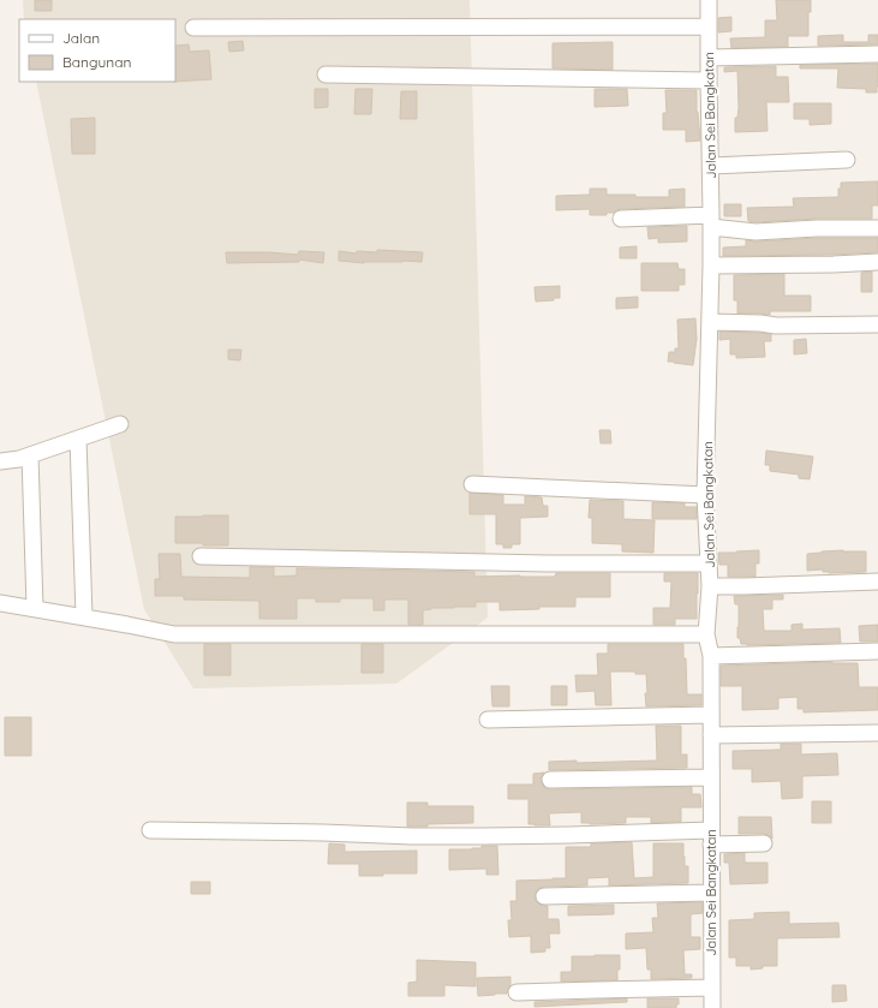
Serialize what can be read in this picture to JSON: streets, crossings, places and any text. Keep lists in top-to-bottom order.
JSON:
{
  "streets": {
    "street": ["Jalan Sei Bangkatan"]
  },
  "legend": ["Jalan", "Bangunan"]
}
